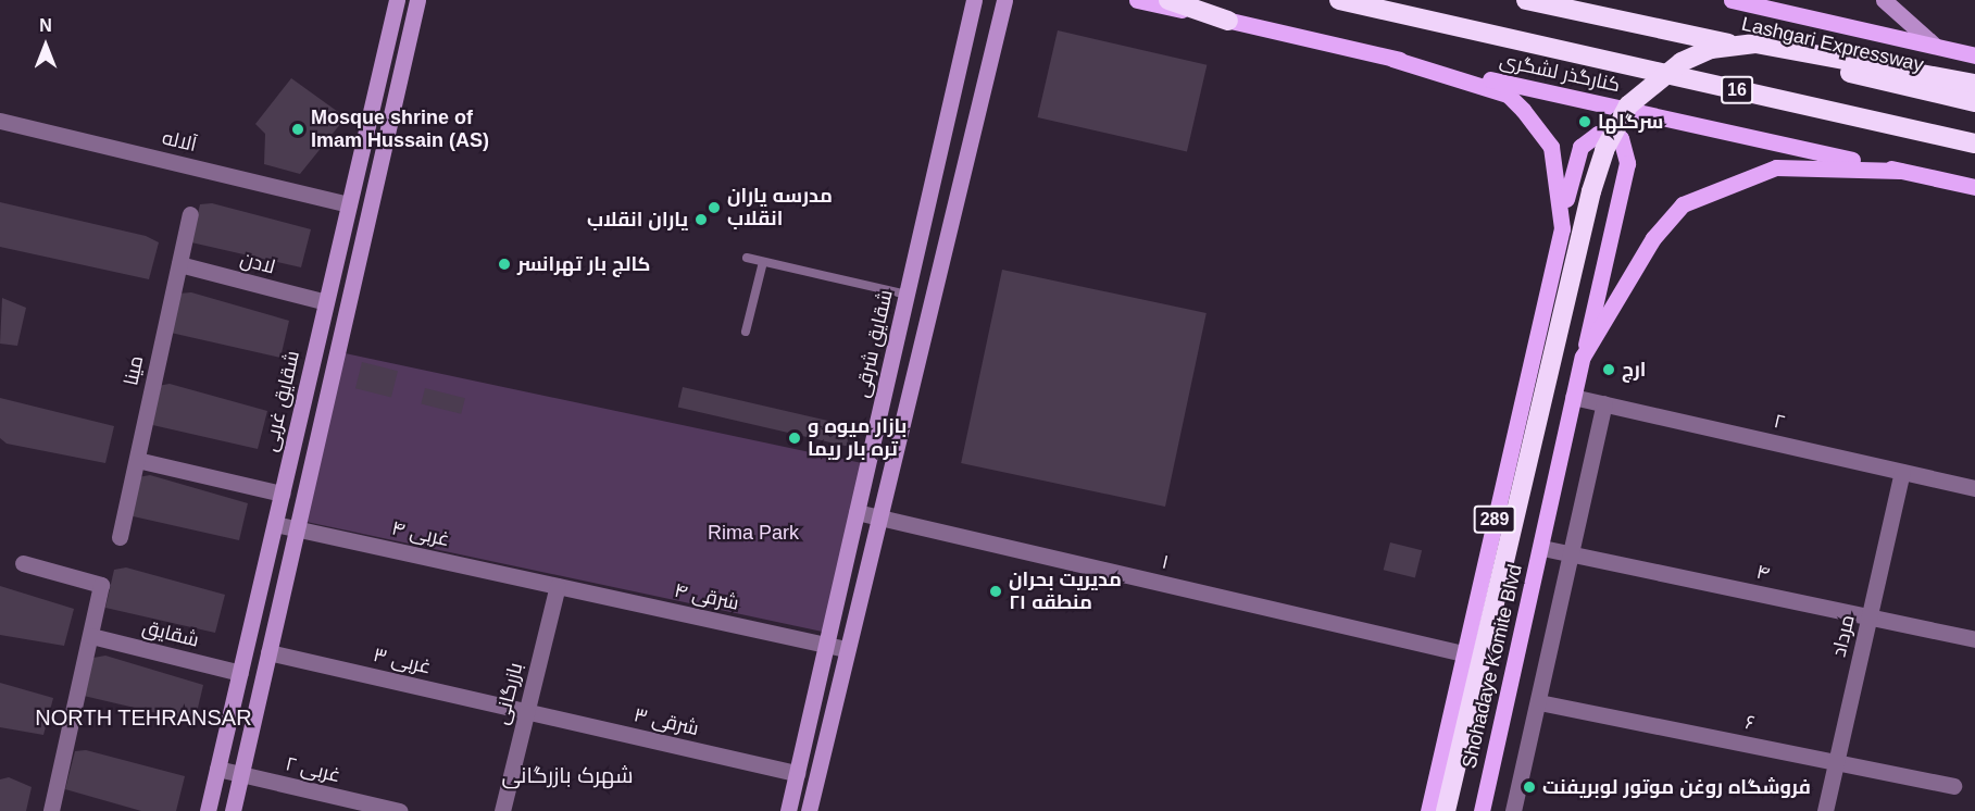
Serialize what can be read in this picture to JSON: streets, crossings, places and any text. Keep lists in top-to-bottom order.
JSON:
{
  "streets": {
    "highway": ["Lashgari Expressway", "16"],
    "main road": ["کنارگذر لشگری", "289", "Shohadaye Komite Blvd"],
    "street": [
      "آلاله",
      "لادن",
      "شقایق شرقی",
      "مینا",
      "شقایق غربی",
      "۲",
      "۴ غربی",
      "۱",
      "۴",
      "۴ شرقی",
      "شقایق",
      "مرداد",
      "۳ غربی",
      "بازرگانی",
      "۳ شرقی",
      "۶",
      "۲ غربی"
    ]
  },
  "crossings": [
    ["کنارگذر لشگری", "Shohadaye Komite Blvd"],
    ["آلاله", "شقایق غربی"],
    ["لادن", "مینا"],
    ["لادن", "شقایق غربی"],
    ["شقایق شرقی", "۱"],
    ["شقایق شرقی", "۴ شرقی"],
    ["شقایق شرقی", "۳ شرقی"],
    ["شقایق غربی", "۴ غربی"],
    ["شقایق غربی", "شقایق"],
    ["شقایق غربی", "۲ غربی"],
    ["۲", "مرداد"],
    ["۲", "Shohadaye Komite Blvd"],
    ["۴ غربی", "۴ شرقی"],
    ["۴ غربی", "بازرگانی"],
    ["۱", "Shohadaye Komite Blvd"],
    ["۴", "مرداد"],
    ["۴", "Shohadaye Komite Blvd"],
    ["۴ شرقی", "بازرگانی"],
    ["مرداد", "۶"],
    ["۳ غربی", "بازرگانی"],
    ["۳ غربی", "۳ شرقی"],
    ["بازرگانی", "۳ شرقی"]
  ],
  "districts": ["NORTH TEHRANSAR", "شهرک بازرگانی"],
  "parks": ["Rima Park"],
  "places": [
    "سرگلها",
    "Mosque shrine of Imam Hussain (AS)",
    "مدرسه یاران انقلاب",
    "یاران انقلاب",
    "کالج بار تهرانسر",
    "ارج",
    "بازار میوه و تره بار ریما",
    "مدیریت بحران منطقه ۲۱",
    "فروشگاه روغن موتور لوبریفنت"
  ],
  "north": "top"
}
